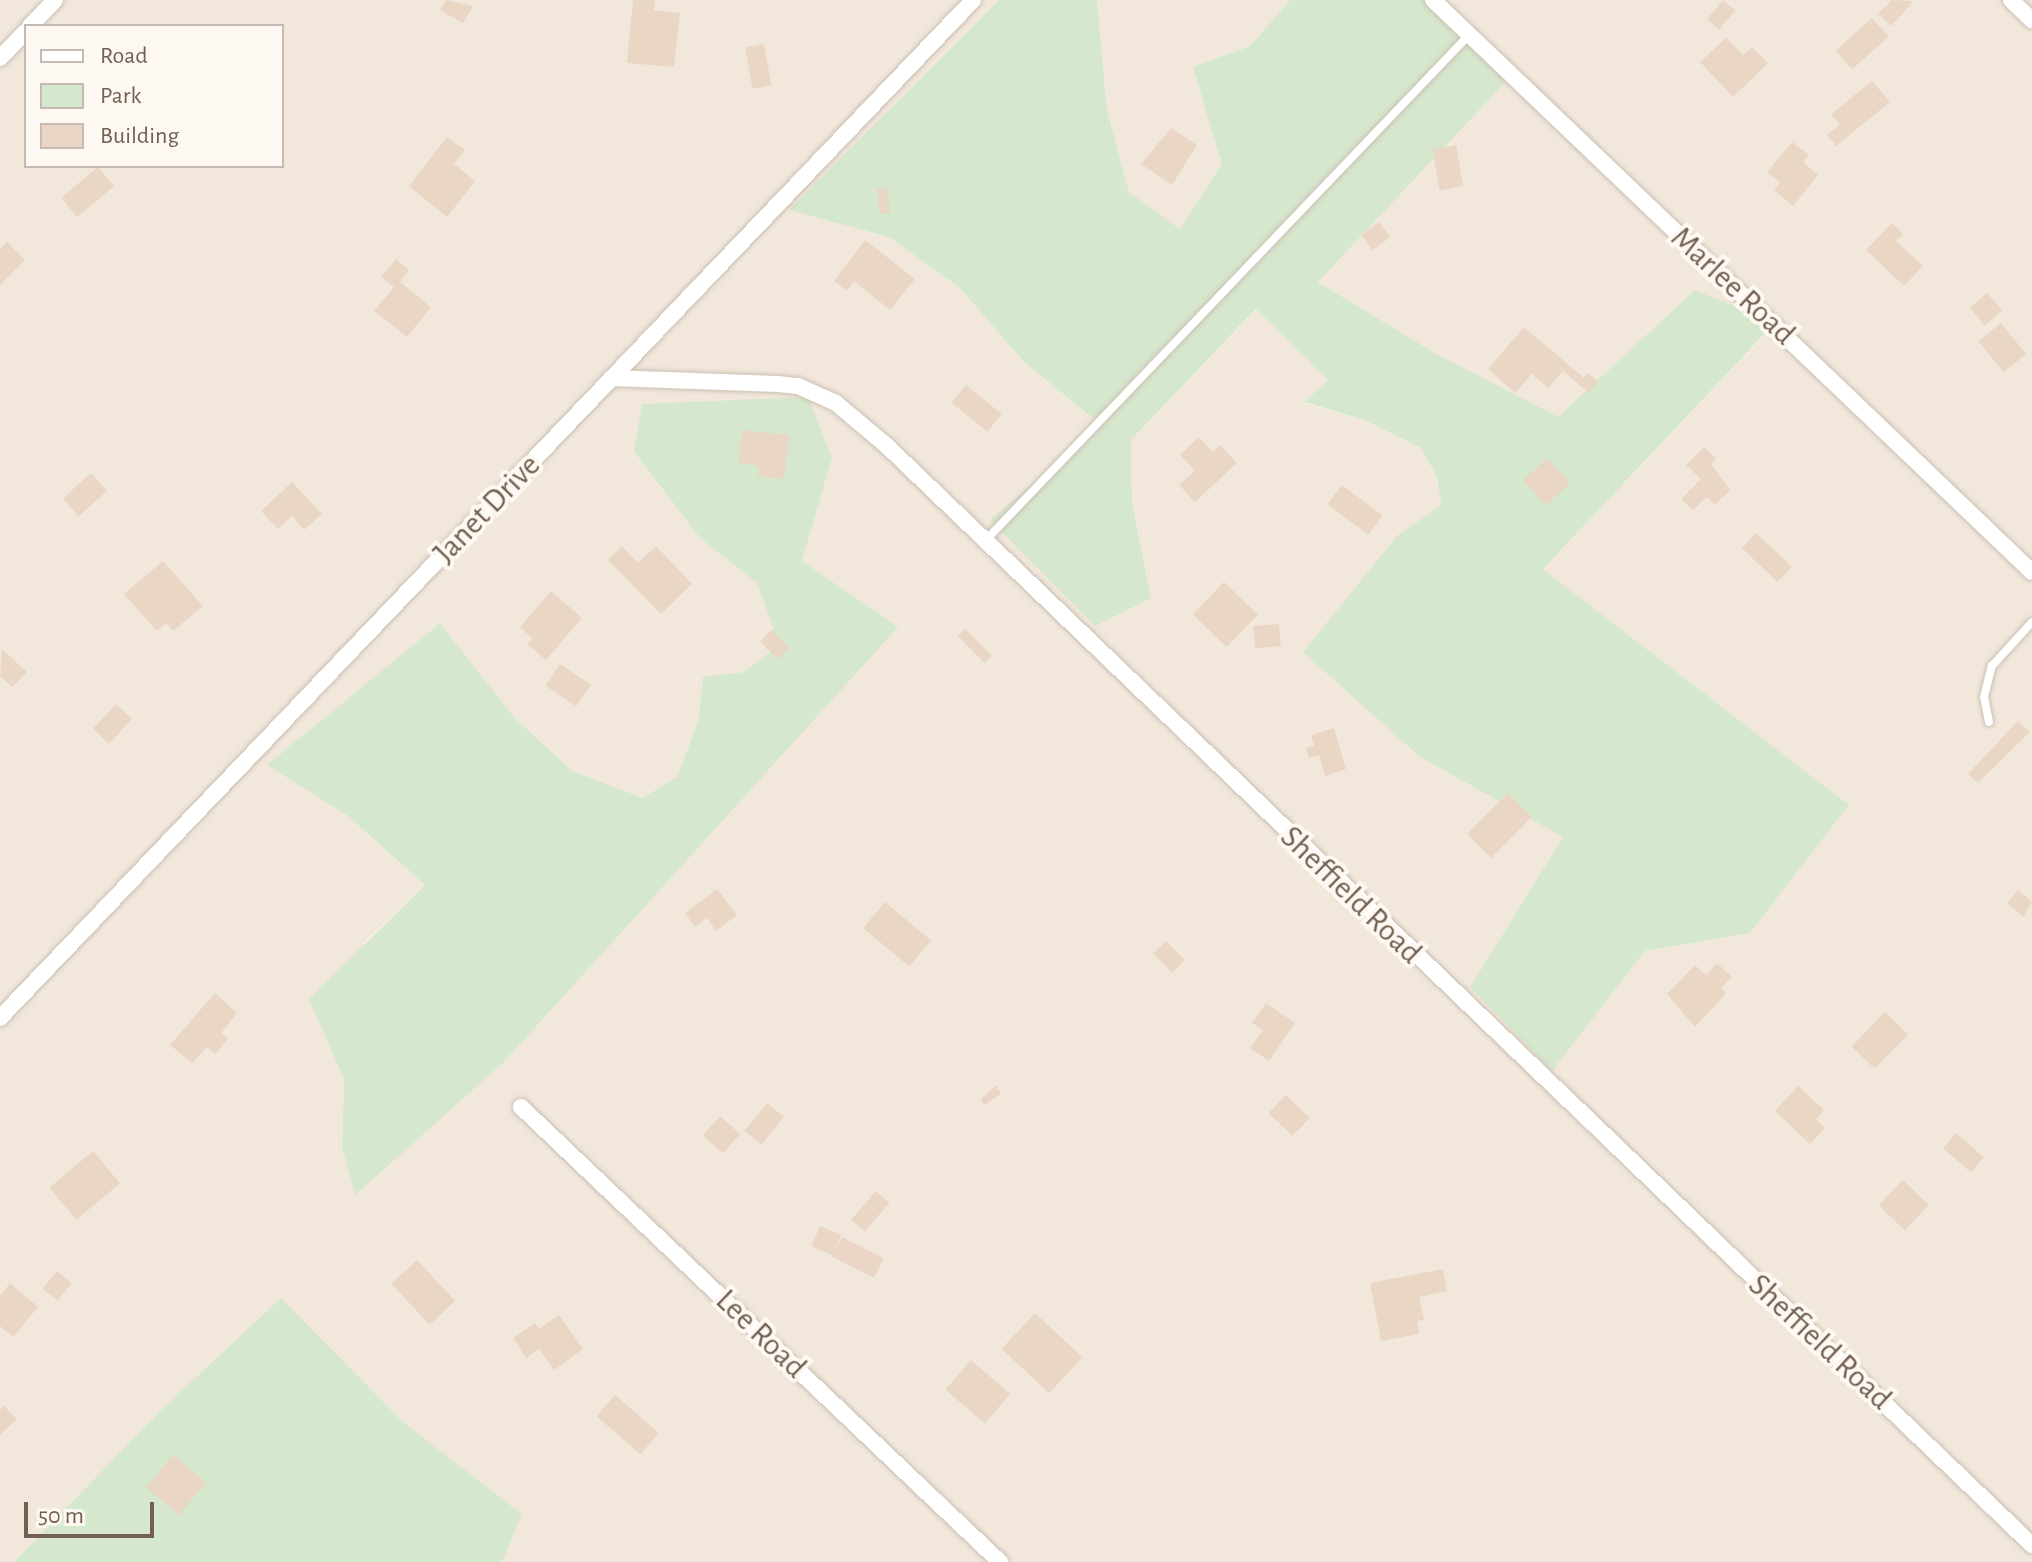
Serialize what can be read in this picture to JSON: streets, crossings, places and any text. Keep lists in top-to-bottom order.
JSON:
{
  "streets": {
    "street": [
      "Marlee Road",
      "Janet Drive",
      "Sheffield Road",
      "Lee Road"
    ]
  },
  "crossings": [
    ["Janet Drive", "Sheffield Road"]
  ],
  "legend": ["Road", "Park", "Building"],
  "scale_bar": "50 m"
}
